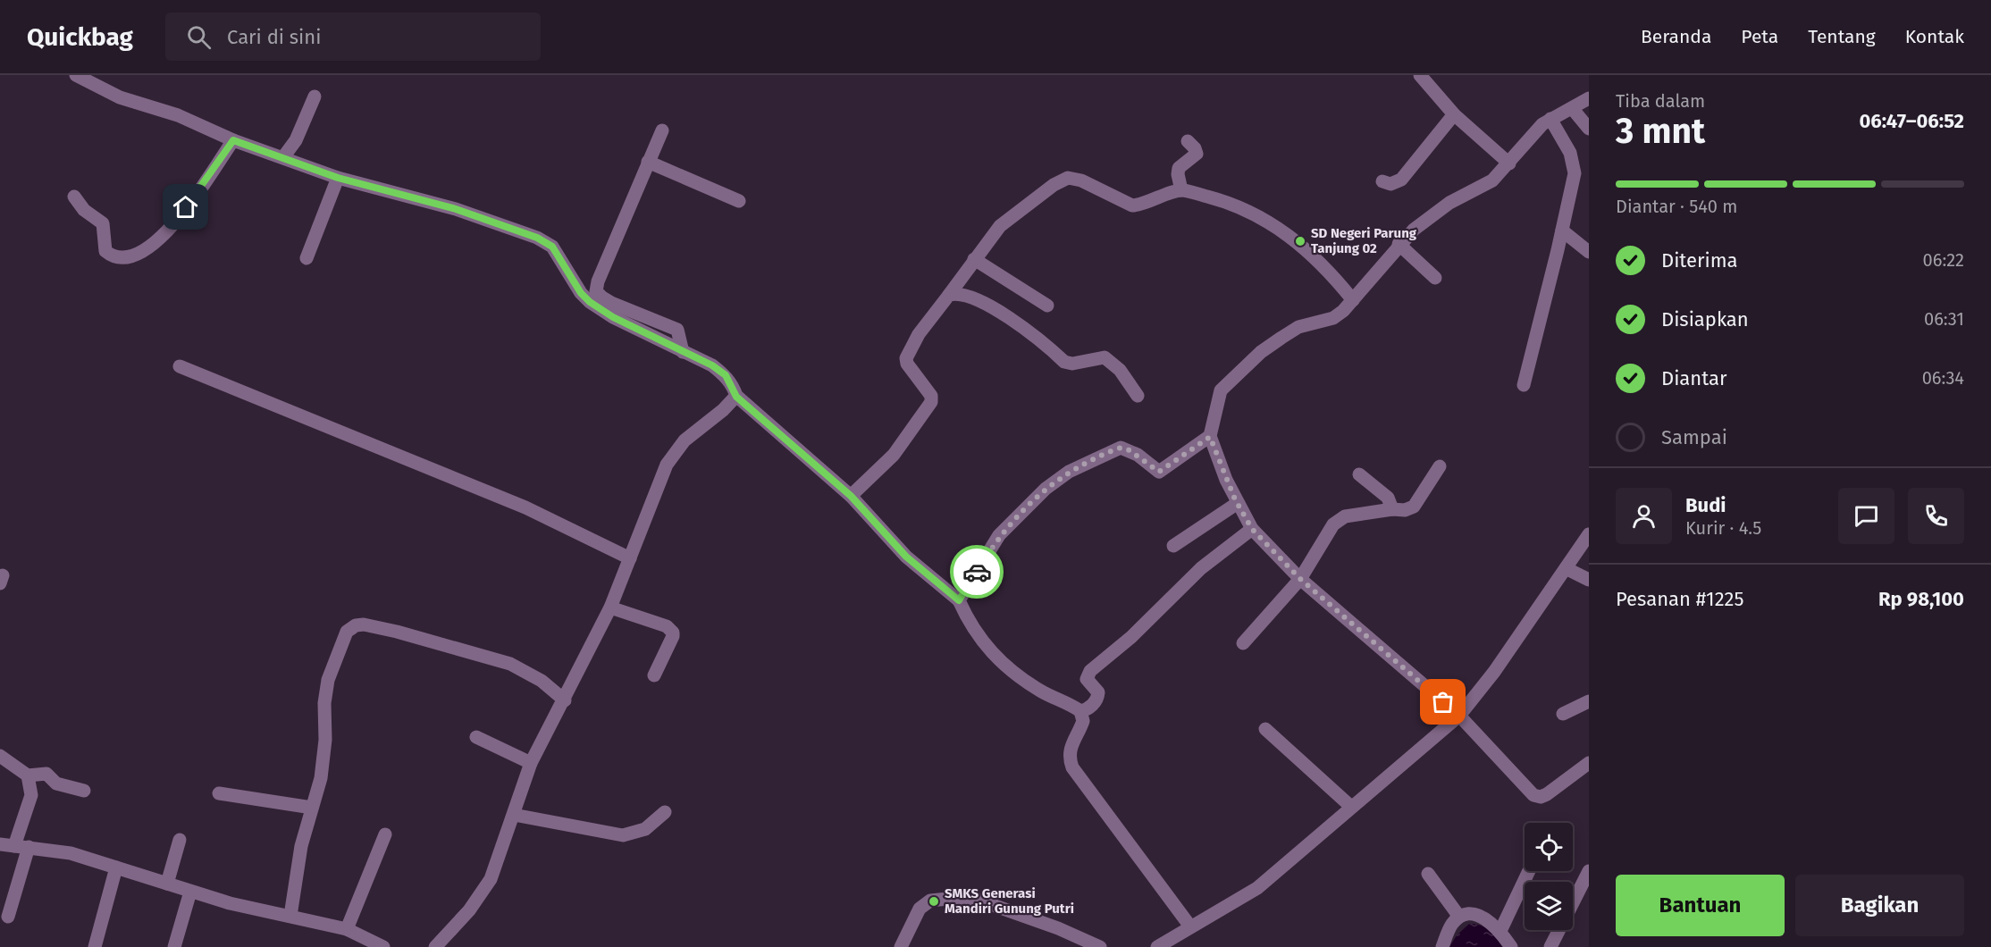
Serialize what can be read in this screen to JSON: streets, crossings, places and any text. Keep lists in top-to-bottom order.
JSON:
{
  "places": ["SD Negeri Parung Tanjung 02", "SMKS Generasi Mandiri Gunung Putri"],
  "page": {
    "header": "Quickbag",
    "search": "Cari di sini",
    "nav": [
      "Beranda",
      "Peta",
      "Tentang",
      "Kontak"
    ],
    "heading": ["3 mnt", "Tiba dalam", "06:47–06:52"],
    "panel": [
      "Budi",
      "Kurir · 4.5",
      "Pesanan #1225",
      "Rp 98,100"
    ],
    "bar": "Diantar · 540 m",
    "list": [
      ["Diterima", "06:22"],
      ["Disiapkan", "06:31"],
      ["Diantar", "06:34"],
      "Sampai"
    ],
    "buttons": ["Bantuan", "Bagikan"]
  }
}
